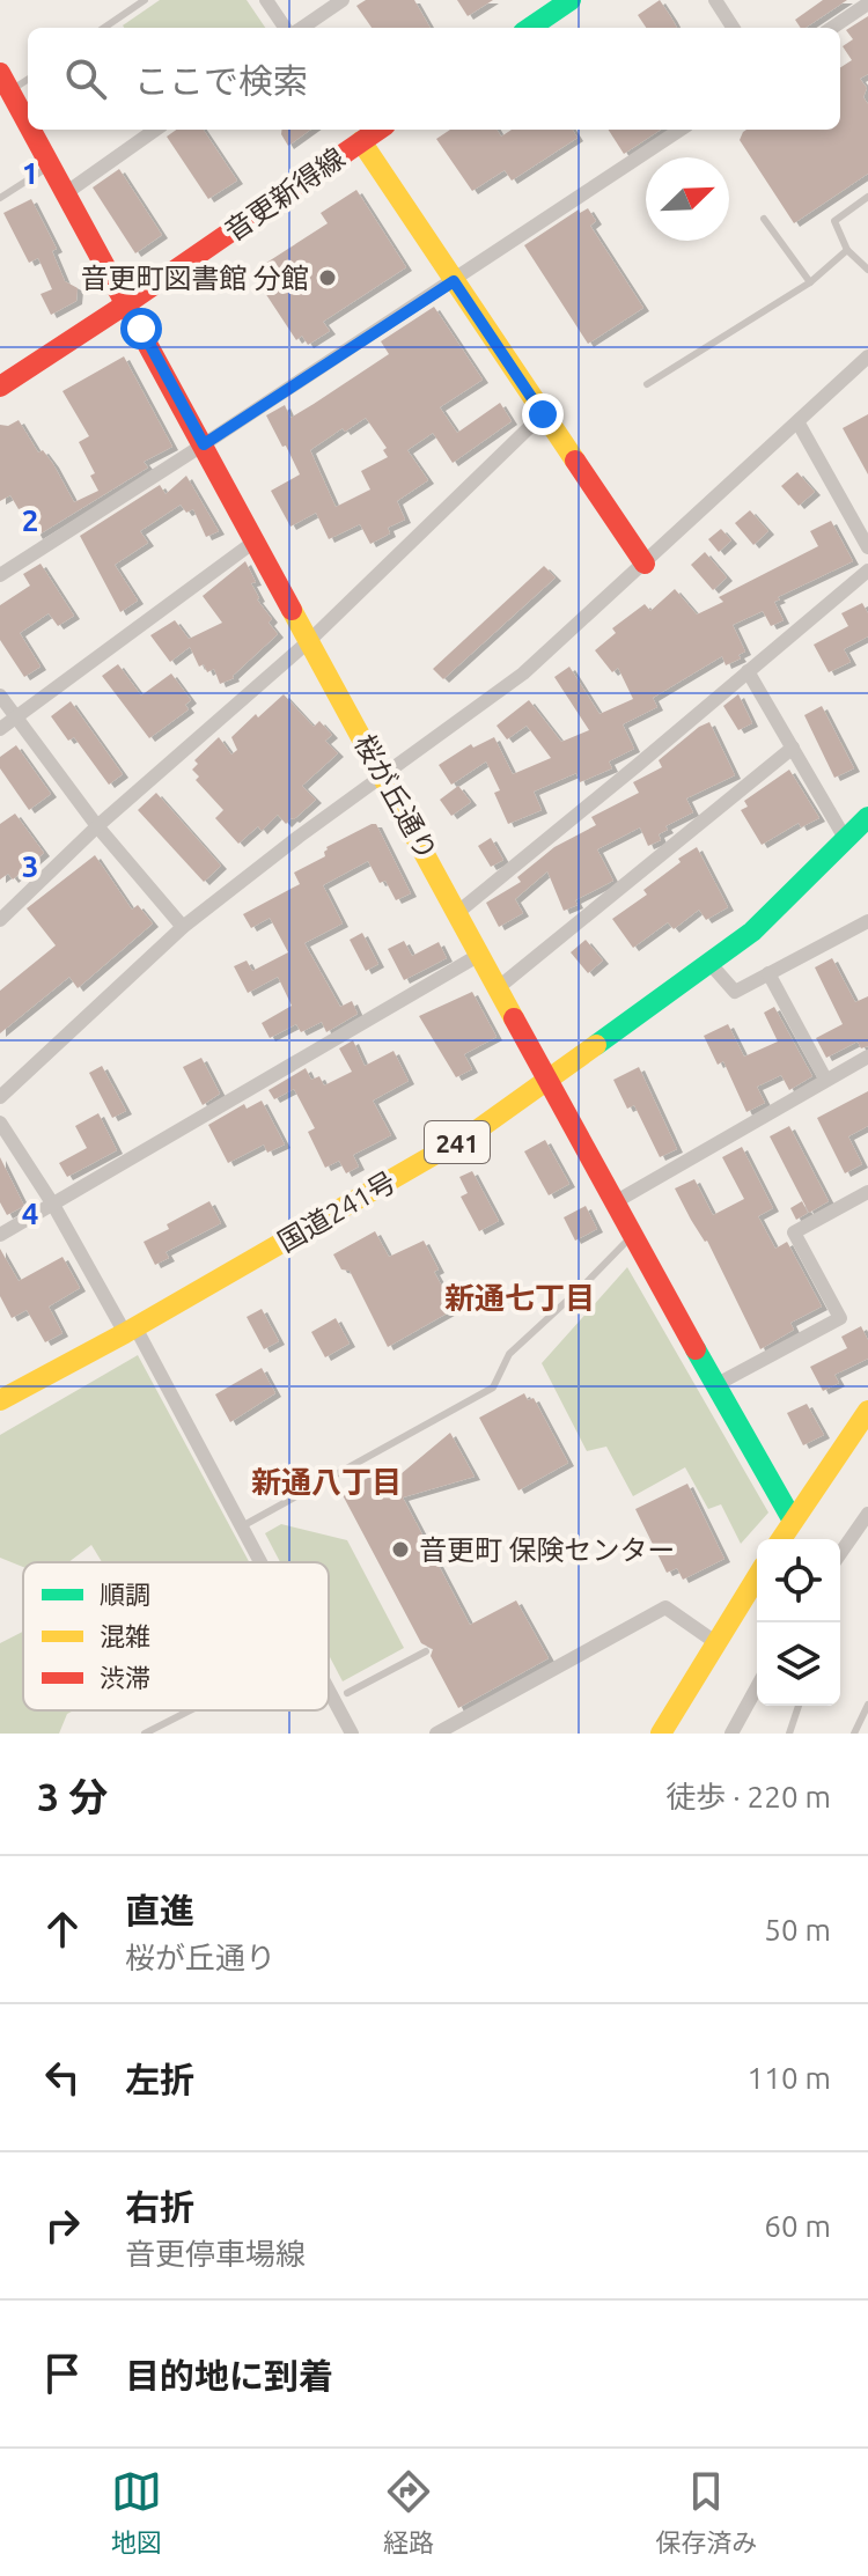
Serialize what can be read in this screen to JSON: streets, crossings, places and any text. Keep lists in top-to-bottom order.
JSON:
{
  "streets": {
    "main road": [
      "音更新得線",
      "桜が丘通り",
      "241",
      "国道241号"
    ]
  },
  "crossings": [
    ["音更新得線", "桜が丘通り"],
    ["桜が丘通り", "国道241号"]
  ],
  "districts": ["新通七丁目", "新通八丁目"],
  "places": ["音更町図書館 分館", "音更町 保険センター"],
  "legend": ["順調", "混雑", "渋滞"],
  "north": "top right",
  "page": {
    "search": "ここで検索",
    "heading": ["3 分", "徒歩 · 220 m"],
    "list": [
      ["直進", "桜が丘通り", "50 m"],
      ["左折", "110 m"],
      ["右折", "音更停車場線", "60 m"],
      "目的地に到着"
    ],
    "nav": ["地図", "経路", "保存済み"]
  },
  "grid": {
    "rows": [
      "1",
      "2",
      "3",
      "4"
    ]
  }
}
